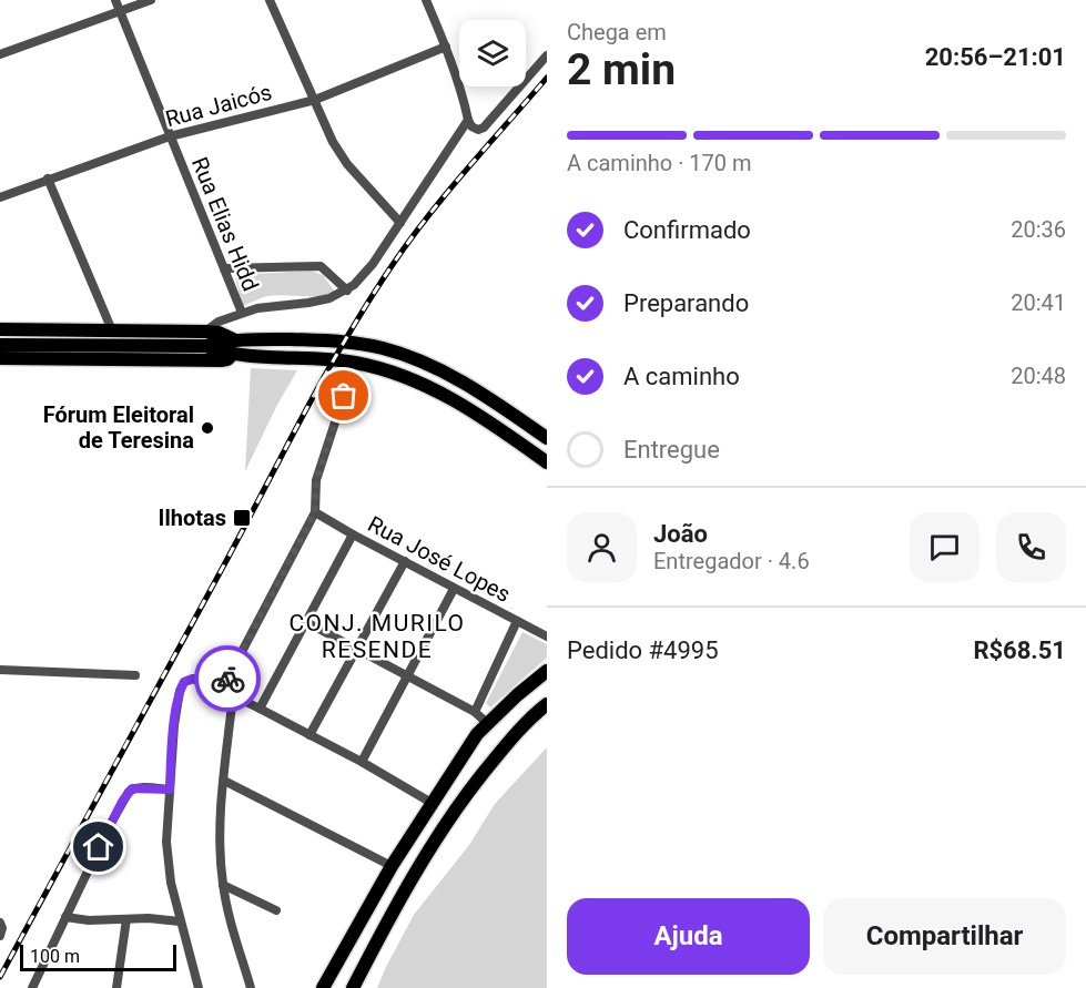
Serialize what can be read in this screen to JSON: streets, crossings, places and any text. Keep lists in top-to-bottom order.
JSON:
{
  "streets": {
    "street": ["Rua Jaicós", "Rua Elias Hidd", "Rua José Lopes"]
  },
  "crossings": [
    ["Rua Jaicós", "Rua Elias Hidd"]
  ],
  "districts": ["CONJ. MURILO RESENDE"],
  "places": {
    "other": ["Fórum Eleitoral de Teresina"],
    "transit": ["Ilhotas"]
  },
  "scale_bar": "100 m",
  "page": {
    "heading": ["2 min", "Chega em", "20:56–21:01"],
    "panel": [
      "João",
      "Entregador · 4.6",
      "Pedido #4995",
      "R$68.51"
    ],
    "bar": "A caminho · 170 m",
    "list": [
      ["Confirmado", "20:36"],
      ["Preparando", "20:41"],
      ["A caminho", "20:48"],
      "Entregue"
    ],
    "buttons": ["Ajuda", "Compartilhar"],
    "scale": "100 m"
  }
}
